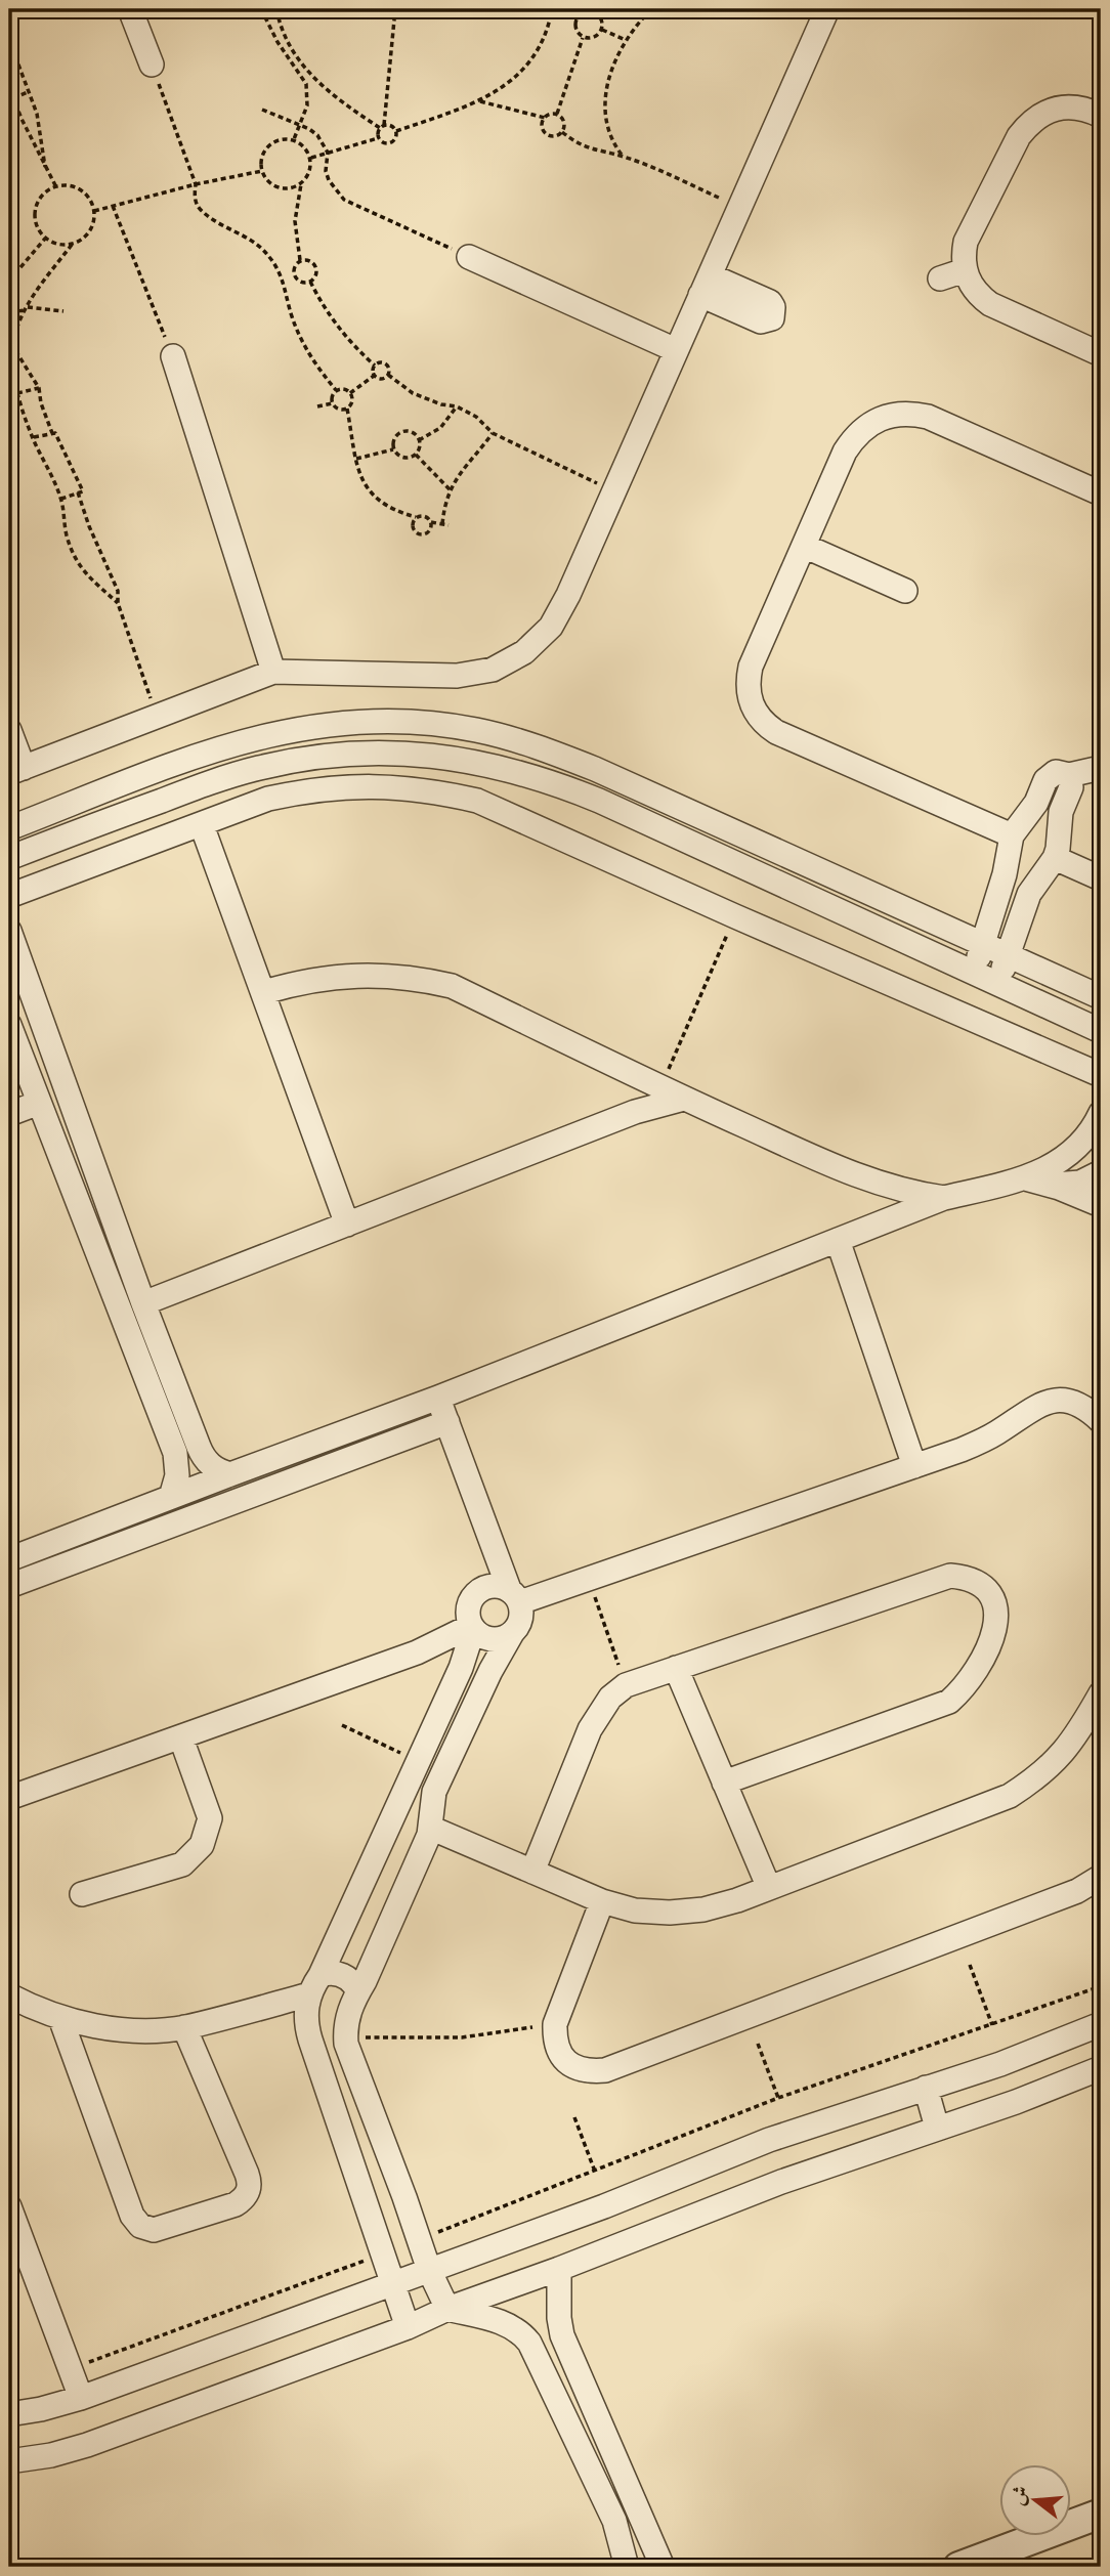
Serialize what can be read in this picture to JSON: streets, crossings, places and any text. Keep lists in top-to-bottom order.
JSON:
{
  "north": "left"
}
